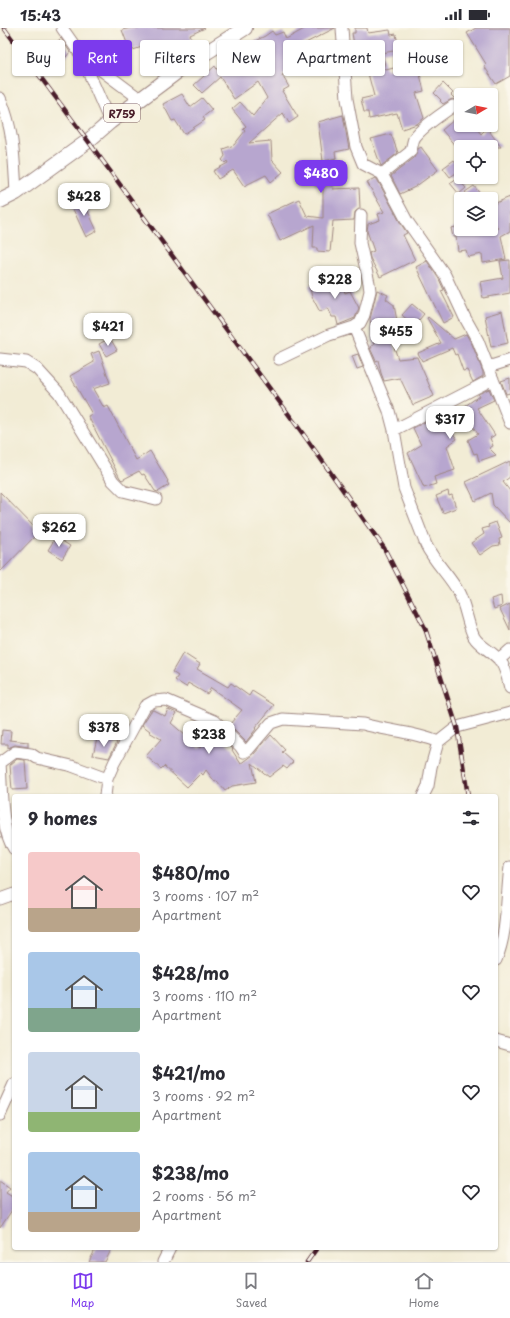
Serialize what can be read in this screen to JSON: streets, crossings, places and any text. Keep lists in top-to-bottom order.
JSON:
{
  "streets": {
    "main road": ["R759"]
  },
  "north": "right",
  "page": {
    "status": "15:43",
    "chip": [
      "Buy",
      "Rent",
      "Filters",
      "New",
      "Apartment",
      "House"
    ],
    "price": [
      "$480",
      "$428",
      "$228",
      "$421",
      "$455",
      "$317",
      "$262",
      "$378",
      "$238"
    ],
    "heading": "9 homes",
    "list": [
      {
        "name": "$480/mo",
        "note": "3 rooms · 107 m² · Apartment"
      },
      {
        "name": "$428/mo",
        "note": "3 rooms · 110 m² · Apartment"
      },
      {
        "name": "$421/mo",
        "note": "3 rooms · 92 m² · Apartment"
      },
      {
        "name": "$238/mo",
        "note": "2 rooms · 56 m² · Apartment"
      }
    ],
    "tabs": ["Map", "Saved", "Home"]
  }
}
